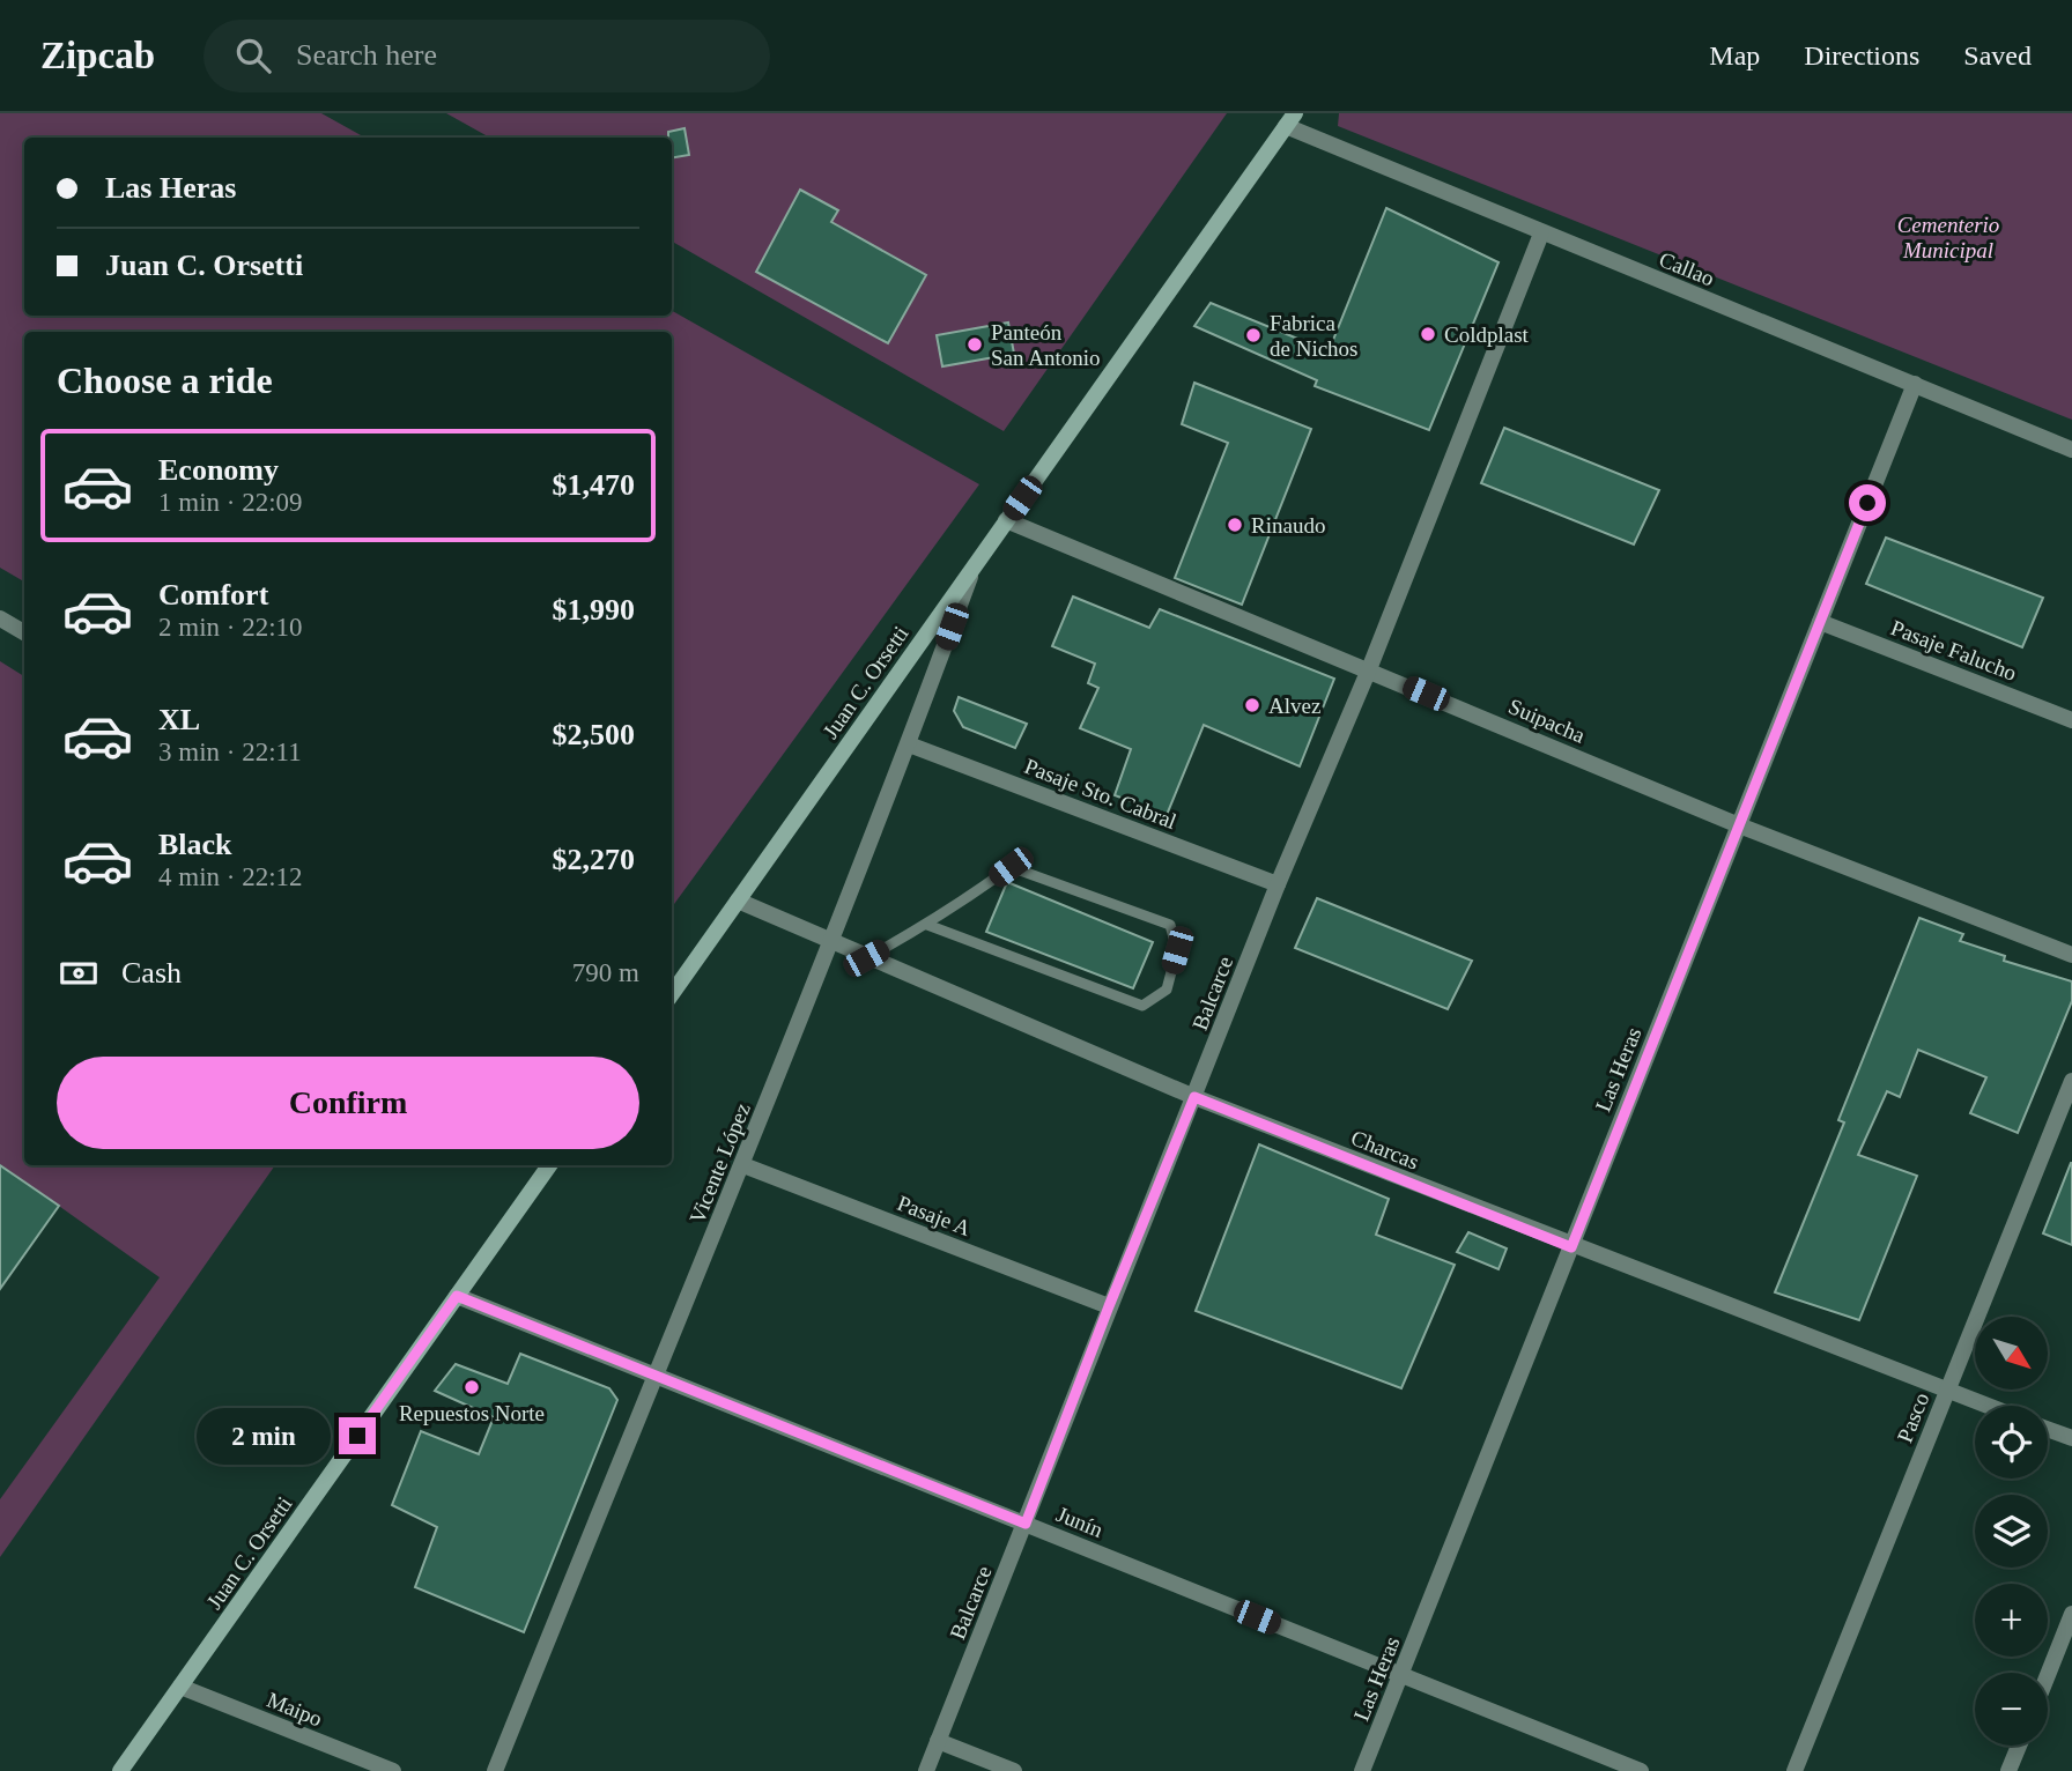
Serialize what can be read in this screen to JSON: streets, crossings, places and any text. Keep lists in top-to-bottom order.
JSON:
{
  "streets": {
    "street": [
      "Callao",
      "Pasaje Falucho",
      "Juan C. Orsetti",
      "Suipacha",
      "Pasaje Sto. Cabral",
      "Balcarce",
      "Las Heras",
      "Charcas",
      "Vicente López",
      "Pasaje A",
      "Pasco",
      "Junín",
      "Maipo"
    ]
  },
  "crossings": [
    ["Callao", "Juan C. Orsetti"],
    ["Callao", "Balcarce"],
    ["Callao", "Las Heras"],
    ["Pasaje Falucho", "Las Heras"],
    ["Juan C. Orsetti", "Suipacha"],
    ["Juan C. Orsetti", "Charcas"],
    ["Juan C. Orsetti", "Vicente López"],
    ["Juan C. Orsetti", "Junín"],
    ["Juan C. Orsetti", "Maipo"],
    ["Suipacha", "Balcarce"],
    ["Suipacha", "Las Heras"],
    ["Pasaje Sto. Cabral", "Balcarce"],
    ["Pasaje Sto. Cabral", "Vicente López"],
    ["Balcarce", "Charcas"],
    ["Balcarce", "Pasaje A"],
    ["Balcarce", "Junín"],
    ["Las Heras", "Charcas"],
    ["Las Heras", "Junín"],
    ["Charcas", "Vicente López"],
    ["Charcas", "Pasco"],
    ["Vicente López", "Pasaje A"],
    ["Vicente López", "Junín"]
  ],
  "parks": ["Cementerio Municipal"],
  "places": [
    "Coldplast",
    "Fabrica de Nichos",
    "Panteón San Antonio",
    "Rinaudo",
    "Alvez",
    "Repuestos Norte"
  ],
  "north": "bottom right",
  "page": {
    "header": "Zipcab",
    "search": "Search here",
    "nav": ["Map", "Directions", "Saved"],
    "banner": ["Las Heras", "Juan C. Orsetti"],
    "heading": "Choose a ride",
    "list": [
      {
        "name": "Economy",
        "note": "1 min · 22:09",
        "value": "$1,470"
      },
      {
        "name": "Comfort",
        "note": "2 min · 22:10",
        "value": "$1,990"
      },
      {
        "name": "XL",
        "note": "3 min · 22:11",
        "value": "$2,500"
      },
      {
        "name": "Black",
        "note": "4 min · 22:12",
        "value": "$2,270"
      }
    ],
    "pay": ["Cash", "790 m"],
    "buttons": "Confirm",
    "map_buttons": ["+", "−"],
    "bubble": "2 min"
  }
}
